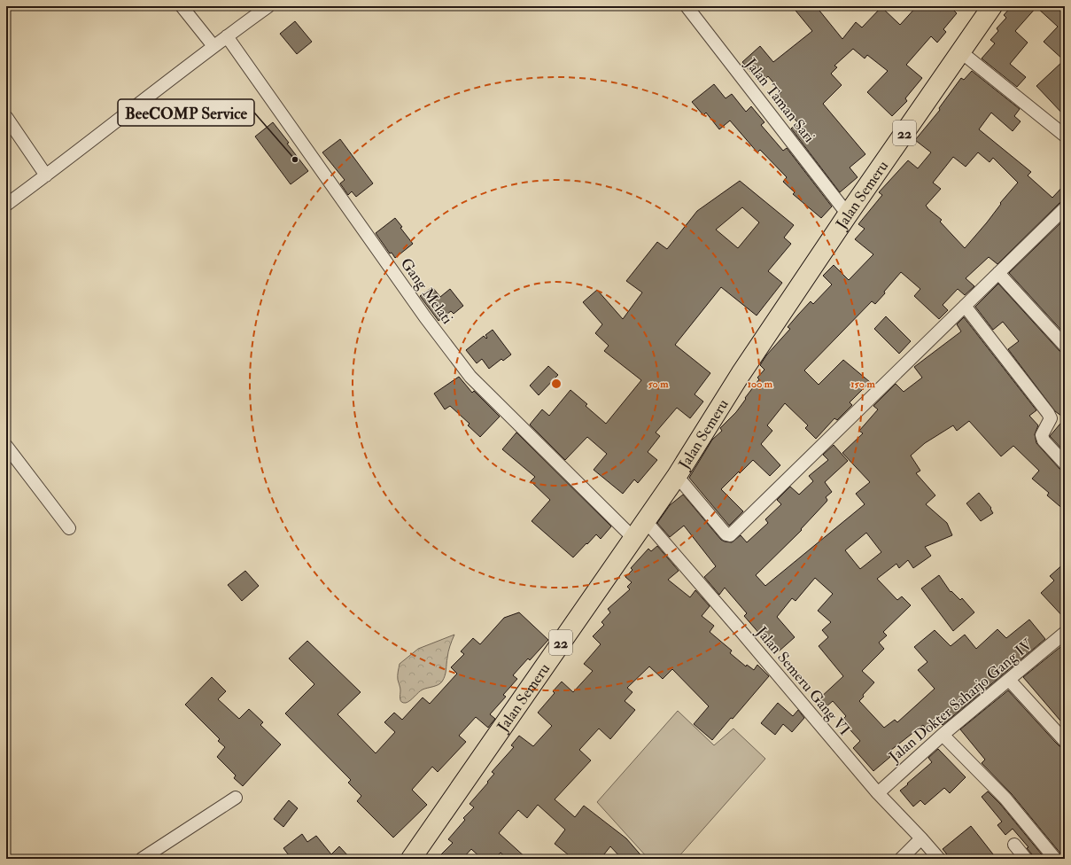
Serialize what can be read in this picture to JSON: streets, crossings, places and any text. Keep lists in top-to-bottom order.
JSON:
{
  "streets": {
    "highway": ["22", "Jalan Semeru"],
    "street": [
      "Jalan Taman Sari",
      "Gang Melati",
      "Jalan Semeru Gang VI",
      "Jalan Dokter Saharjo Gang IV"
    ]
  },
  "crossings": [
    ["Jalan Taman Sari", "Jalan Semeru"],
    ["Jalan Semeru", "Gang Melati"],
    ["Jalan Semeru", "Jalan Semeru Gang VI"],
    ["Jalan Semeru Gang VI", "Jalan Dokter Saharjo Gang IV"]
  ],
  "places": ["BeeCOMP Service"],
  "rings": ["50 m", "100 m", "150 m"]
}
